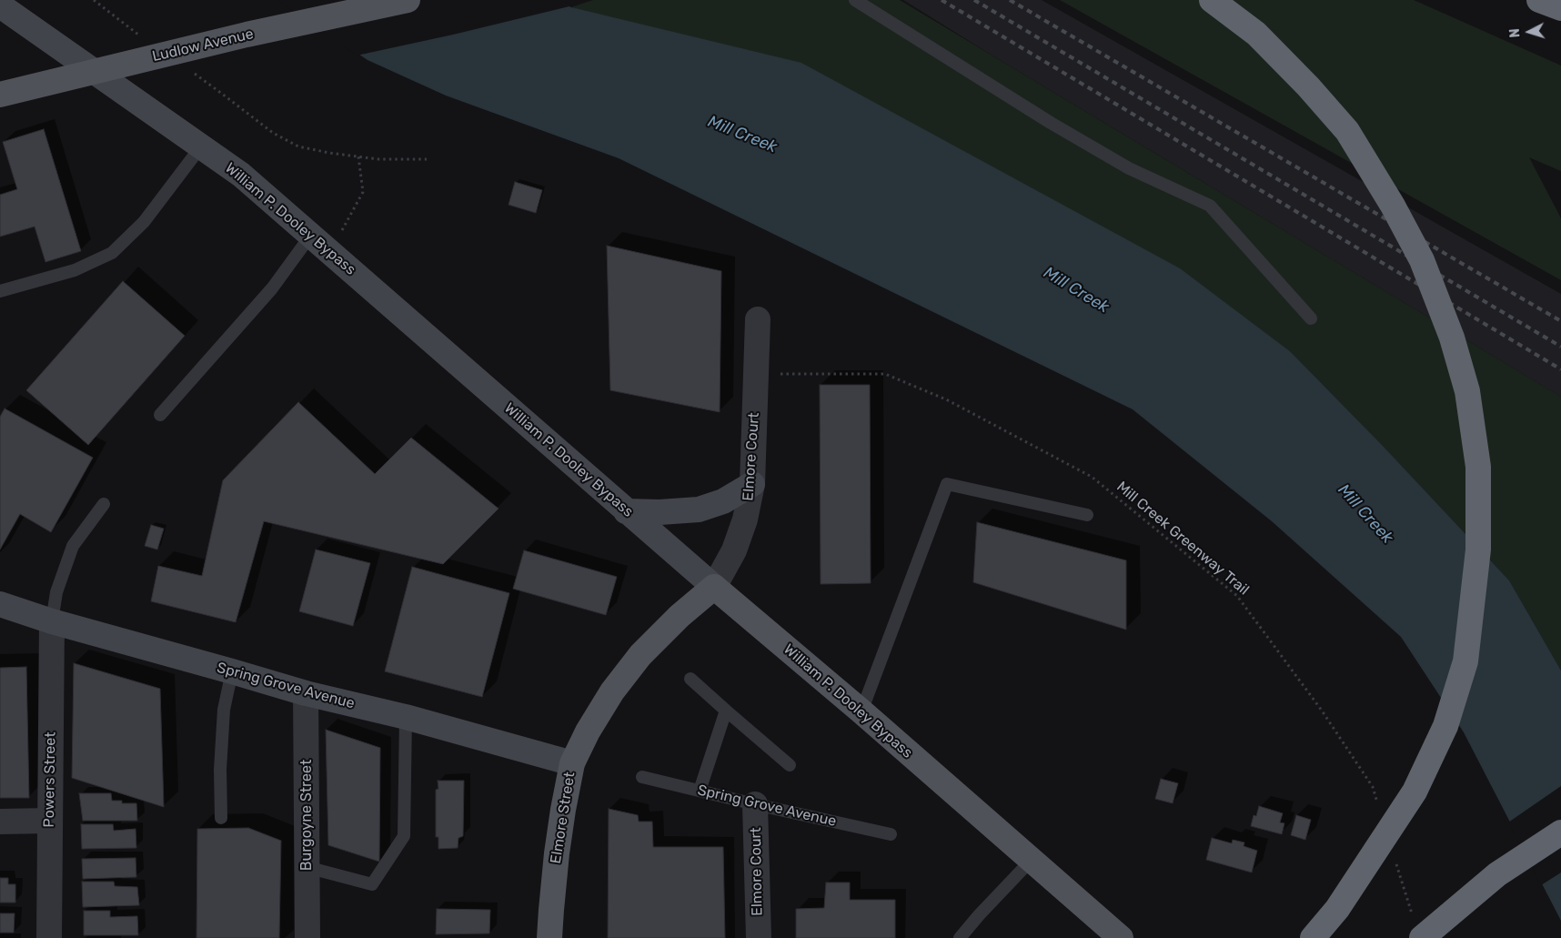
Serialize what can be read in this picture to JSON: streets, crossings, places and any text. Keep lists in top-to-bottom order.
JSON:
{
  "streets": {
    "main road": [
      "Ludlow Avenue",
      "William P. Dooley Bypass",
      "Spring Grove Avenue",
      "Elmore Street"
    ],
    "street": ["Elmore Court", "Powers Street", "Burgoyne Street"],
    "path": ["Mill Creek Greenway Trail"]
  },
  "crossings": [
    ["William P. Dooley Bypass", "Elmore Court"],
    ["William P. Dooley Bypass", "Elmore Street"],
    ["Elmore Court", "Mill Creek Greenway Trail"],
    ["Elmore Court", "Spring Grove Avenue"],
    ["Elmore Court", "Elmore Street"],
    ["Spring Grove Avenue", "Powers Street"],
    ["Spring Grove Avenue", "Burgoyne Street"],
    ["Spring Grove Avenue", "Elmore Street"]
  ],
  "water": ["Mill Creek"],
  "north": "left"
}
